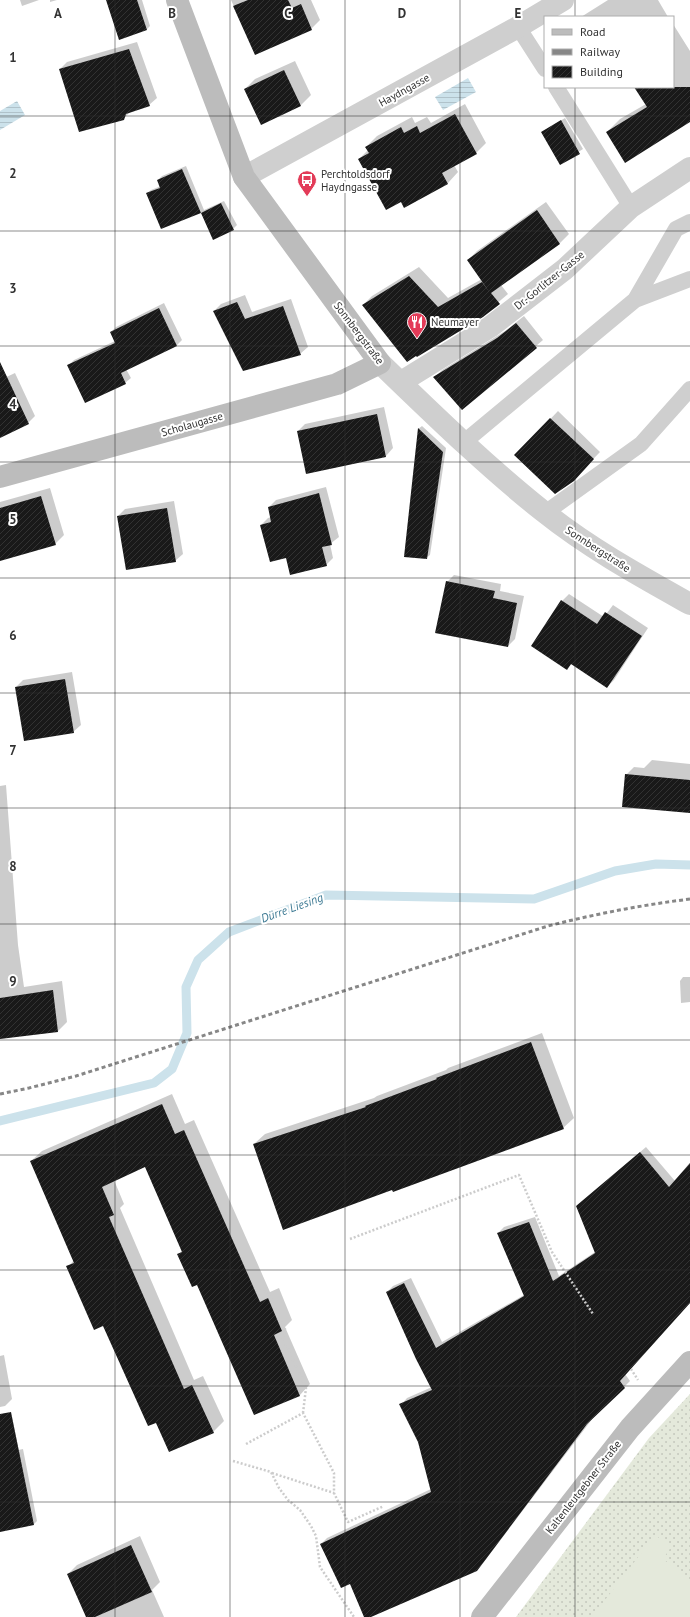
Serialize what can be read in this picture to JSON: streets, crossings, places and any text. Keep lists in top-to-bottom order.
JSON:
{
  "streets": {
    "main road": ["Sonnbergstraße", "Scholaugasse", "Kaltenleutgebner Straße"],
    "street": ["Haydngasse", "Dr.-Gorlitzer-Gasse"]
  },
  "crossings": [
    ["Haydngasse", "Sonnbergstraße"],
    ["Dr.-Gorlitzer-Gasse", "Sonnbergstraße"],
    ["Sonnbergstraße", "Scholaugasse"]
  ],
  "water": ["Dürre Liesing"],
  "places": {
    "bus stop": ["Perchtoldsdorf Haydngasse"],
    "restaurant": ["Neumayer"]
  },
  "legend": ["Road", "Railway", "Building"],
  "grid": {
    "columns": [
      "A",
      "B",
      "C",
      "D",
      "E"
    ],
    "rows": [
      "1",
      "2",
      "3",
      "4",
      "5",
      "6",
      "7",
      "8",
      "9"
    ]
  }
}
